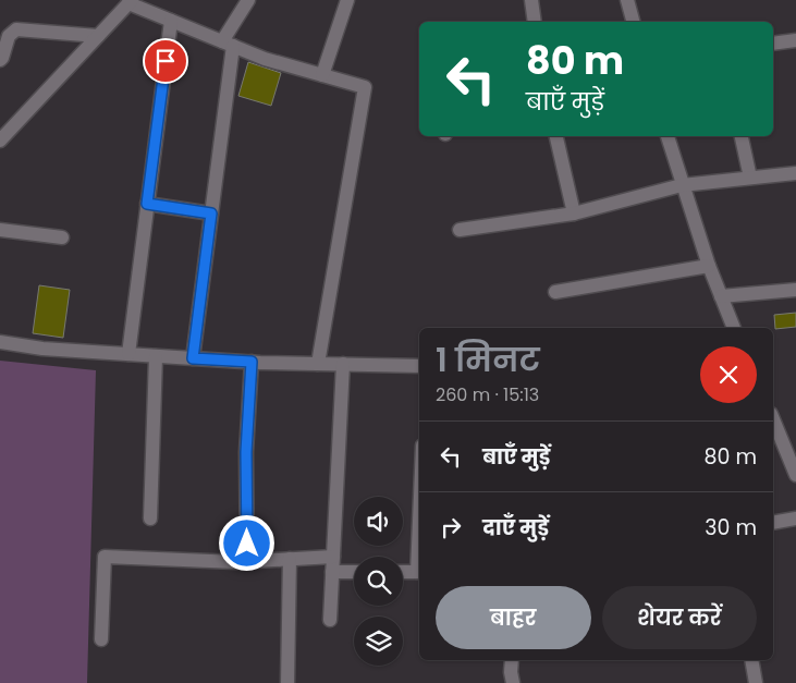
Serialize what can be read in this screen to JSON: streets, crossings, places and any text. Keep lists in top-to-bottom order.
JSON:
{
  "page": {
    "turn": ["80 m", "बाएँ मुड़ें"],
    "heading": ["1 मिनट", "260 m · 15:13"],
    "list": [
      {
        "name": "बाएँ मुड़ें",
        "value": "80 m"
      },
      {
        "name": "दाएँ मुड़ें",
        "value": "30 m"
      }
    ],
    "buttons": ["बाहर", "शेयर करें"]
  }
}
